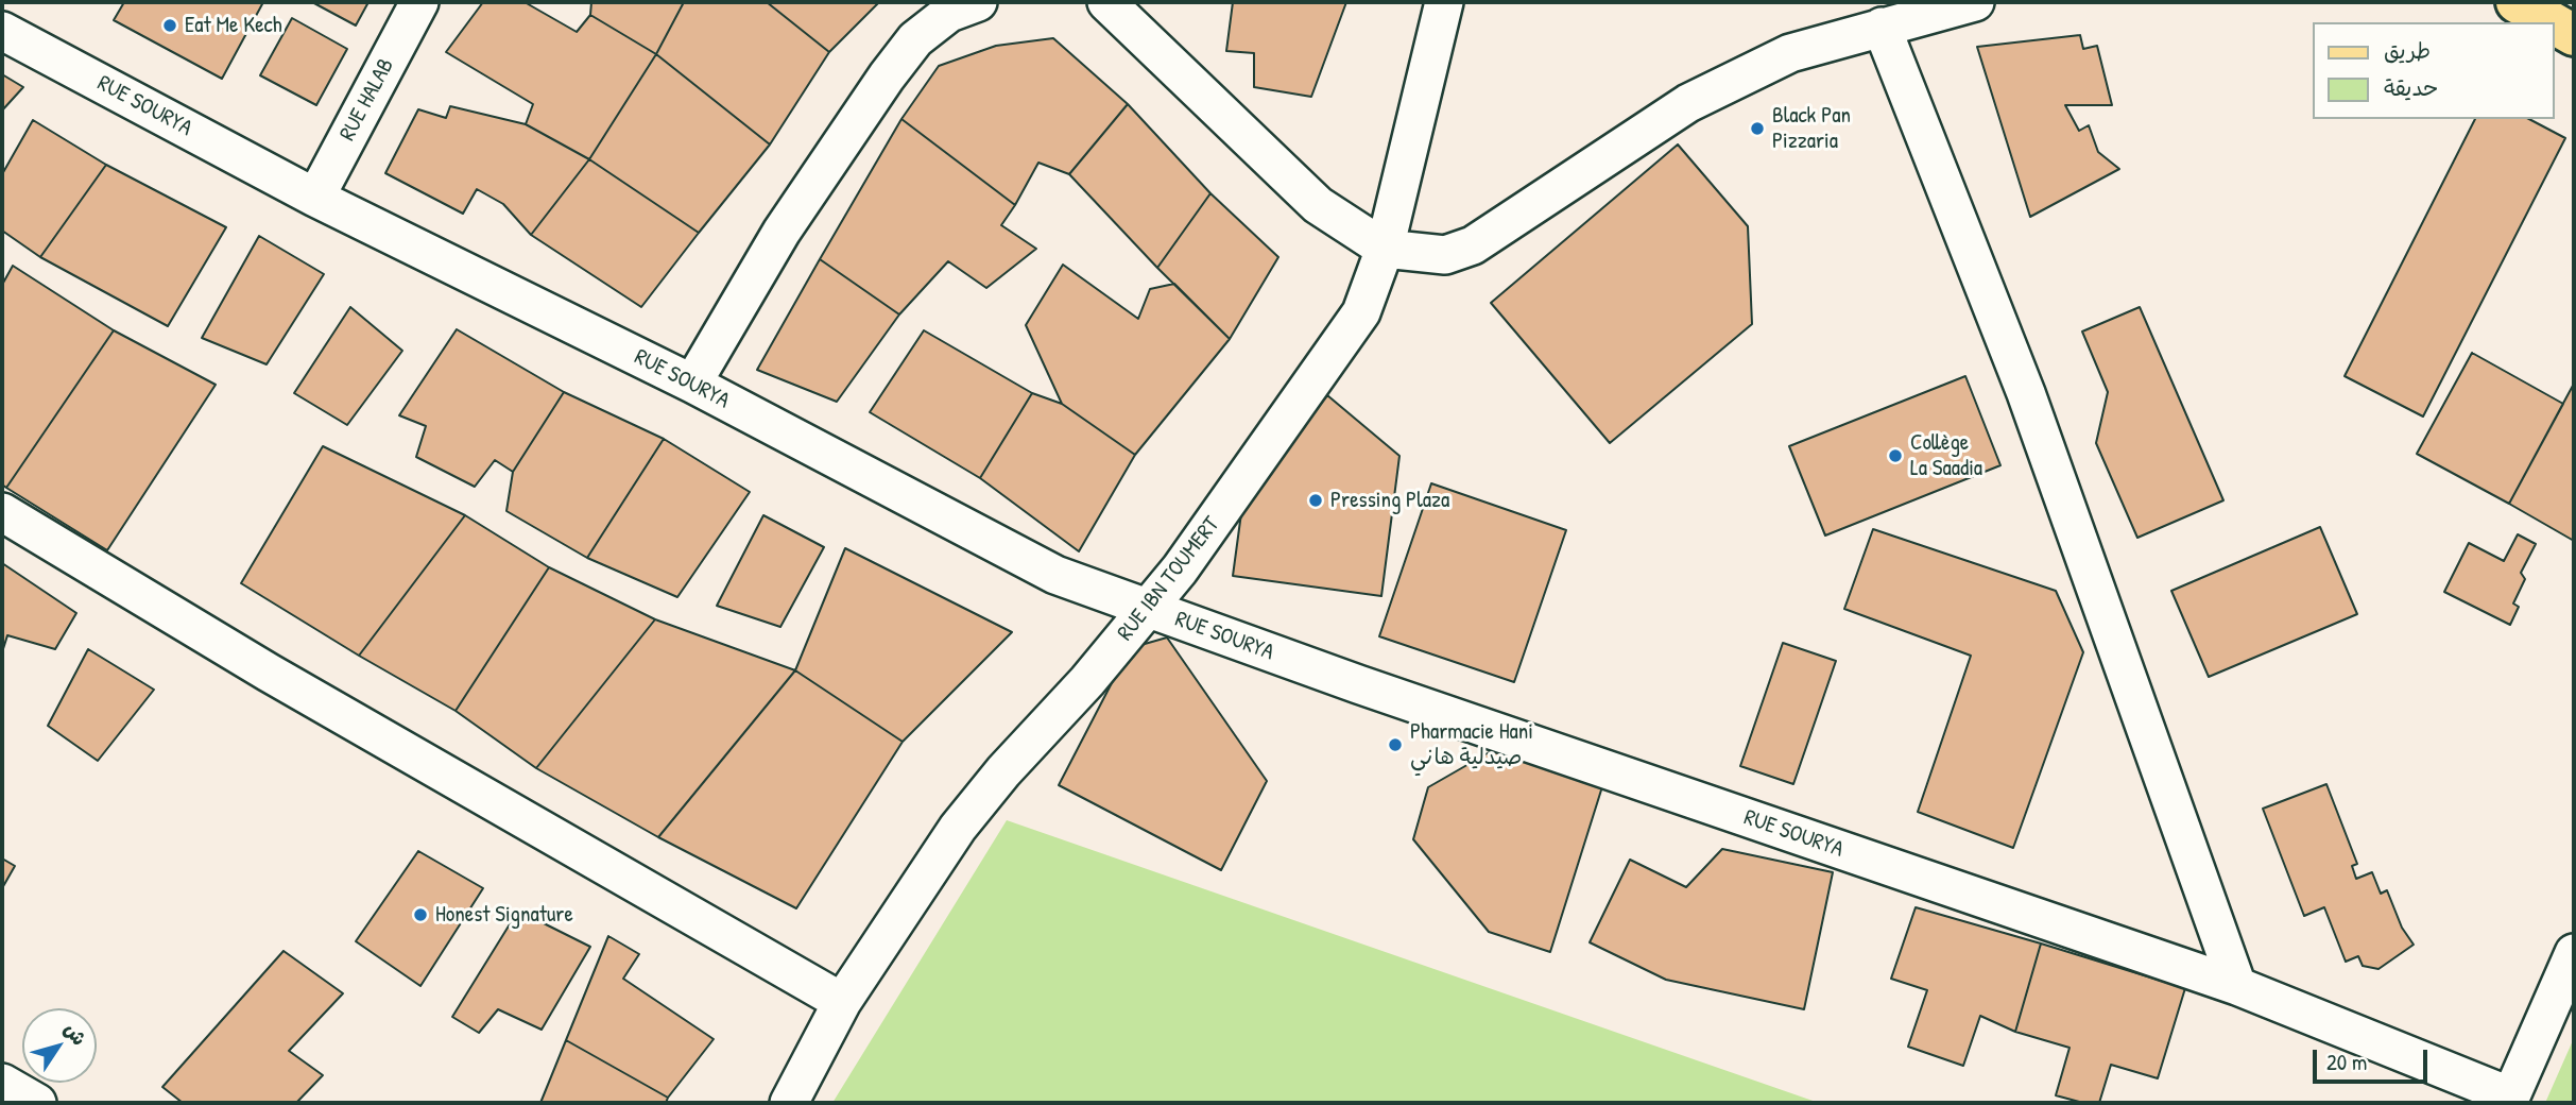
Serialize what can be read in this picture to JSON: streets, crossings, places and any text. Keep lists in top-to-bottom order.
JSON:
{
  "streets": {
    "street": ["RUE HALAB", "RUE SOURYA", "RUE IBN TOUMERT"]
  },
  "crossings": [
    ["RUE HALAB", "RUE SOURYA"],
    ["RUE SOURYA", "RUE IBN TOUMERT"]
  ],
  "places": [
    "Eat Me Kech",
    "Black Pan Pizzaria",
    "Collège La Saadia",
    "Pressing Plaza",
    "Pharmacie Hani صيدلية هاني",
    "Honest Signature"
  ],
  "legend": ["طريق", "حديقة"],
  "scale_bar": "20 m",
  "north": "top right"
}
